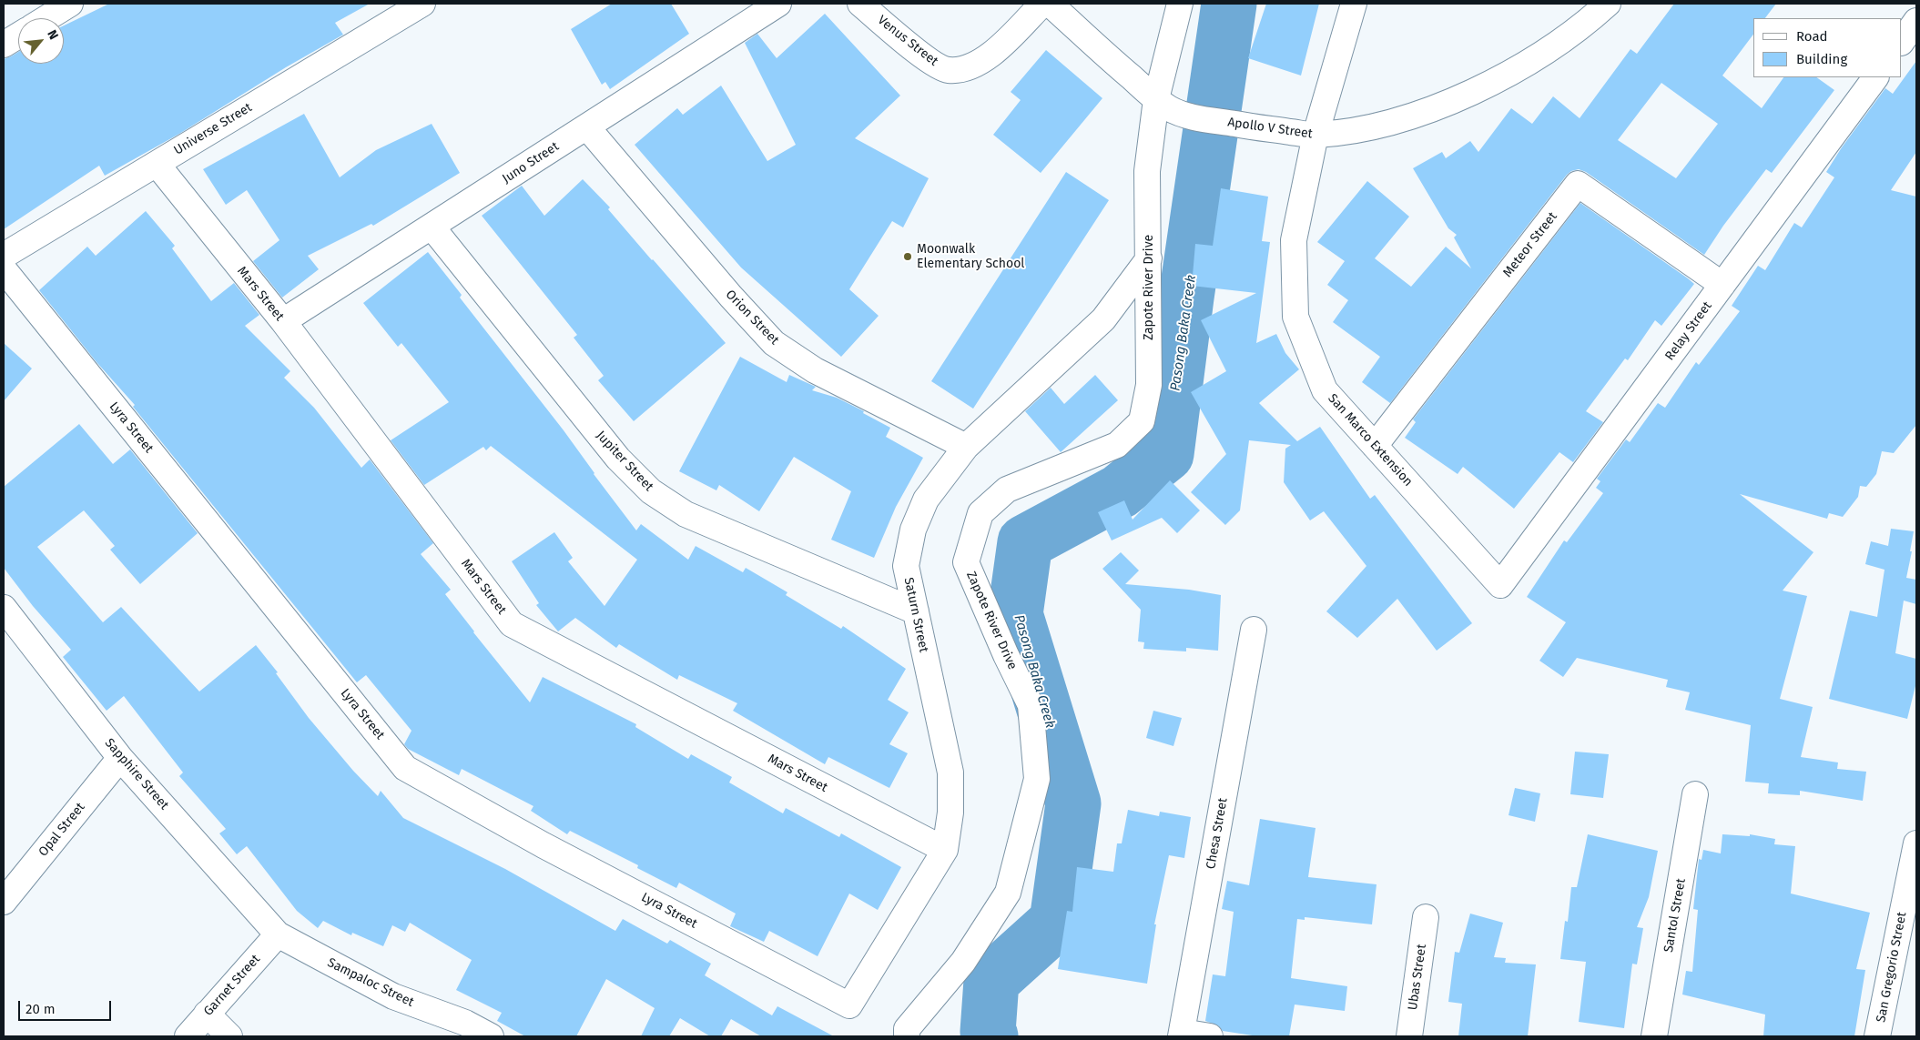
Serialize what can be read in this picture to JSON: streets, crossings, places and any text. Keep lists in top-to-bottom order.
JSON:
{
  "streets": {
    "street": [
      "Venus Street",
      "Apollo V Street",
      "Universe Street",
      "Juno Street",
      "Meteor Street",
      "Zapote River Drive",
      "Mars Street",
      "Orion Street",
      "Relay Street",
      "Lyra Street",
      "San Marco Extension",
      "Jupiter Street",
      "Saturn Street",
      "Sapphire Street",
      "Opal Street",
      "Chesa Street",
      "Santol Street",
      "San Gregorio Street",
      "Ubas Street",
      "Sampaloc Street",
      "Garnet Street"
    ]
  },
  "crossings": [
    ["Apollo V Street", "Zapote River Drive"],
    ["Apollo V Street", "San Marco Extension"],
    ["Universe Street", "Mars Street"],
    ["Juno Street", "Mars Street"],
    ["Juno Street", "Orion Street"],
    ["Juno Street", "Jupiter Street"],
    ["Meteor Street", "Relay Street"],
    ["Meteor Street", "San Marco Extension"],
    ["Zapote River Drive", "Saturn Street"],
    ["Mars Street", "Saturn Street"],
    ["Orion Street", "Saturn Street"],
    ["Relay Street", "San Marco Extension"],
    ["Lyra Street", "Saturn Street"],
    ["Jupiter Street", "Saturn Street"],
    ["Sapphire Street", "Opal Street"],
    ["Sapphire Street", "Sampaloc Street"],
    ["Sapphire Street", "Garnet Street"],
    ["Sampaloc Street", "Garnet Street"]
  ],
  "water": ["Pasong Baka Creek"],
  "places": ["Moonwalk Elementary School"],
  "legend": ["Road", "Building"],
  "scale_bar": "20 m",
  "north": "top right"
}
